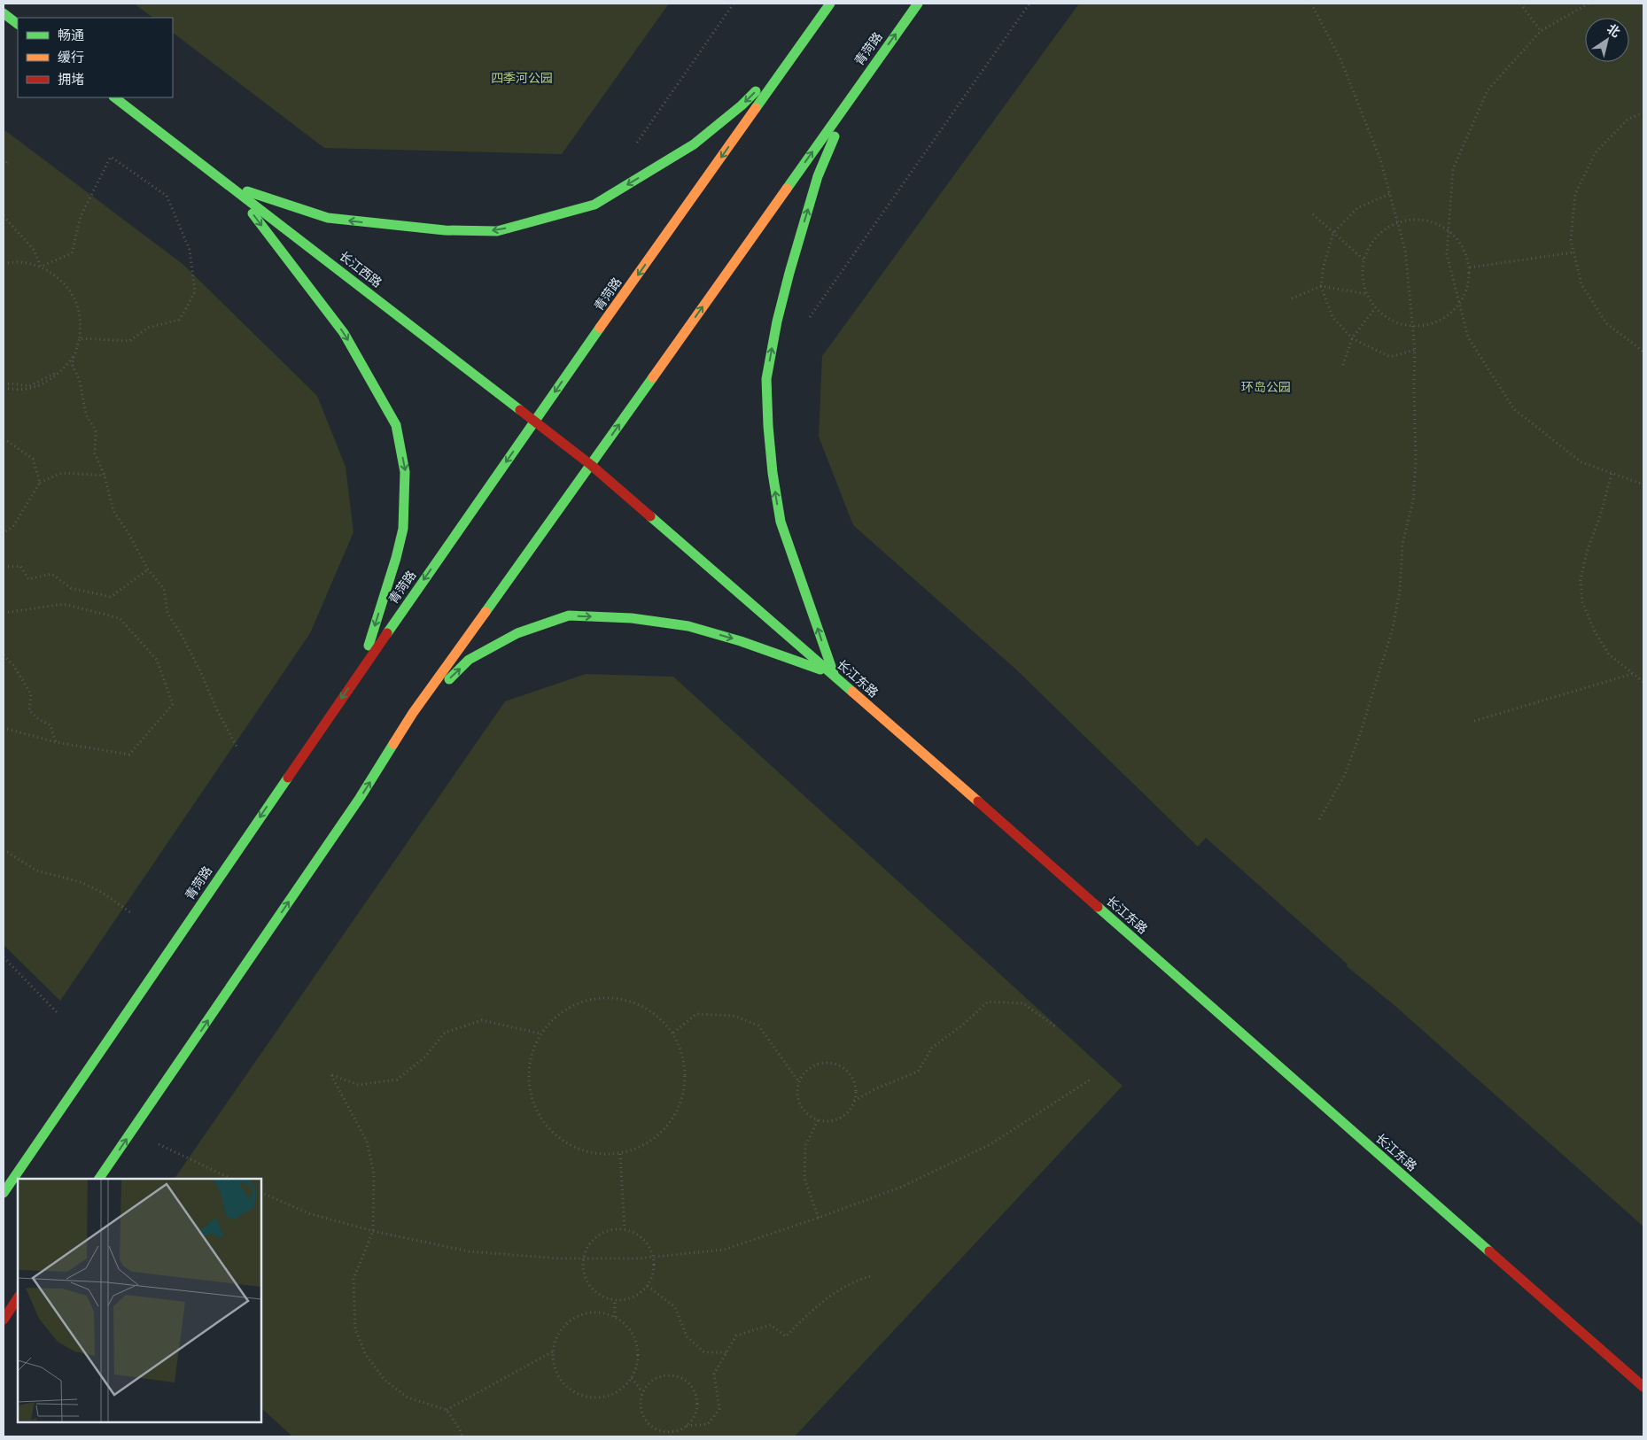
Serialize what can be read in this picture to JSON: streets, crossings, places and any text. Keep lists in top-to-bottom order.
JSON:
{
  "streets": {
    "main road": ["青菏路", "长江西路", "长江东路"]
  },
  "crossings": [
    ["青菏路", "长江西路"],
    ["青菏路", "长江东路"],
    ["长江西路", "长江东路"]
  ],
  "parks": ["四季河公园", "环岛公园"],
  "legend": ["畅通", "缓行", "拥堵"],
  "north": "top right"
}
